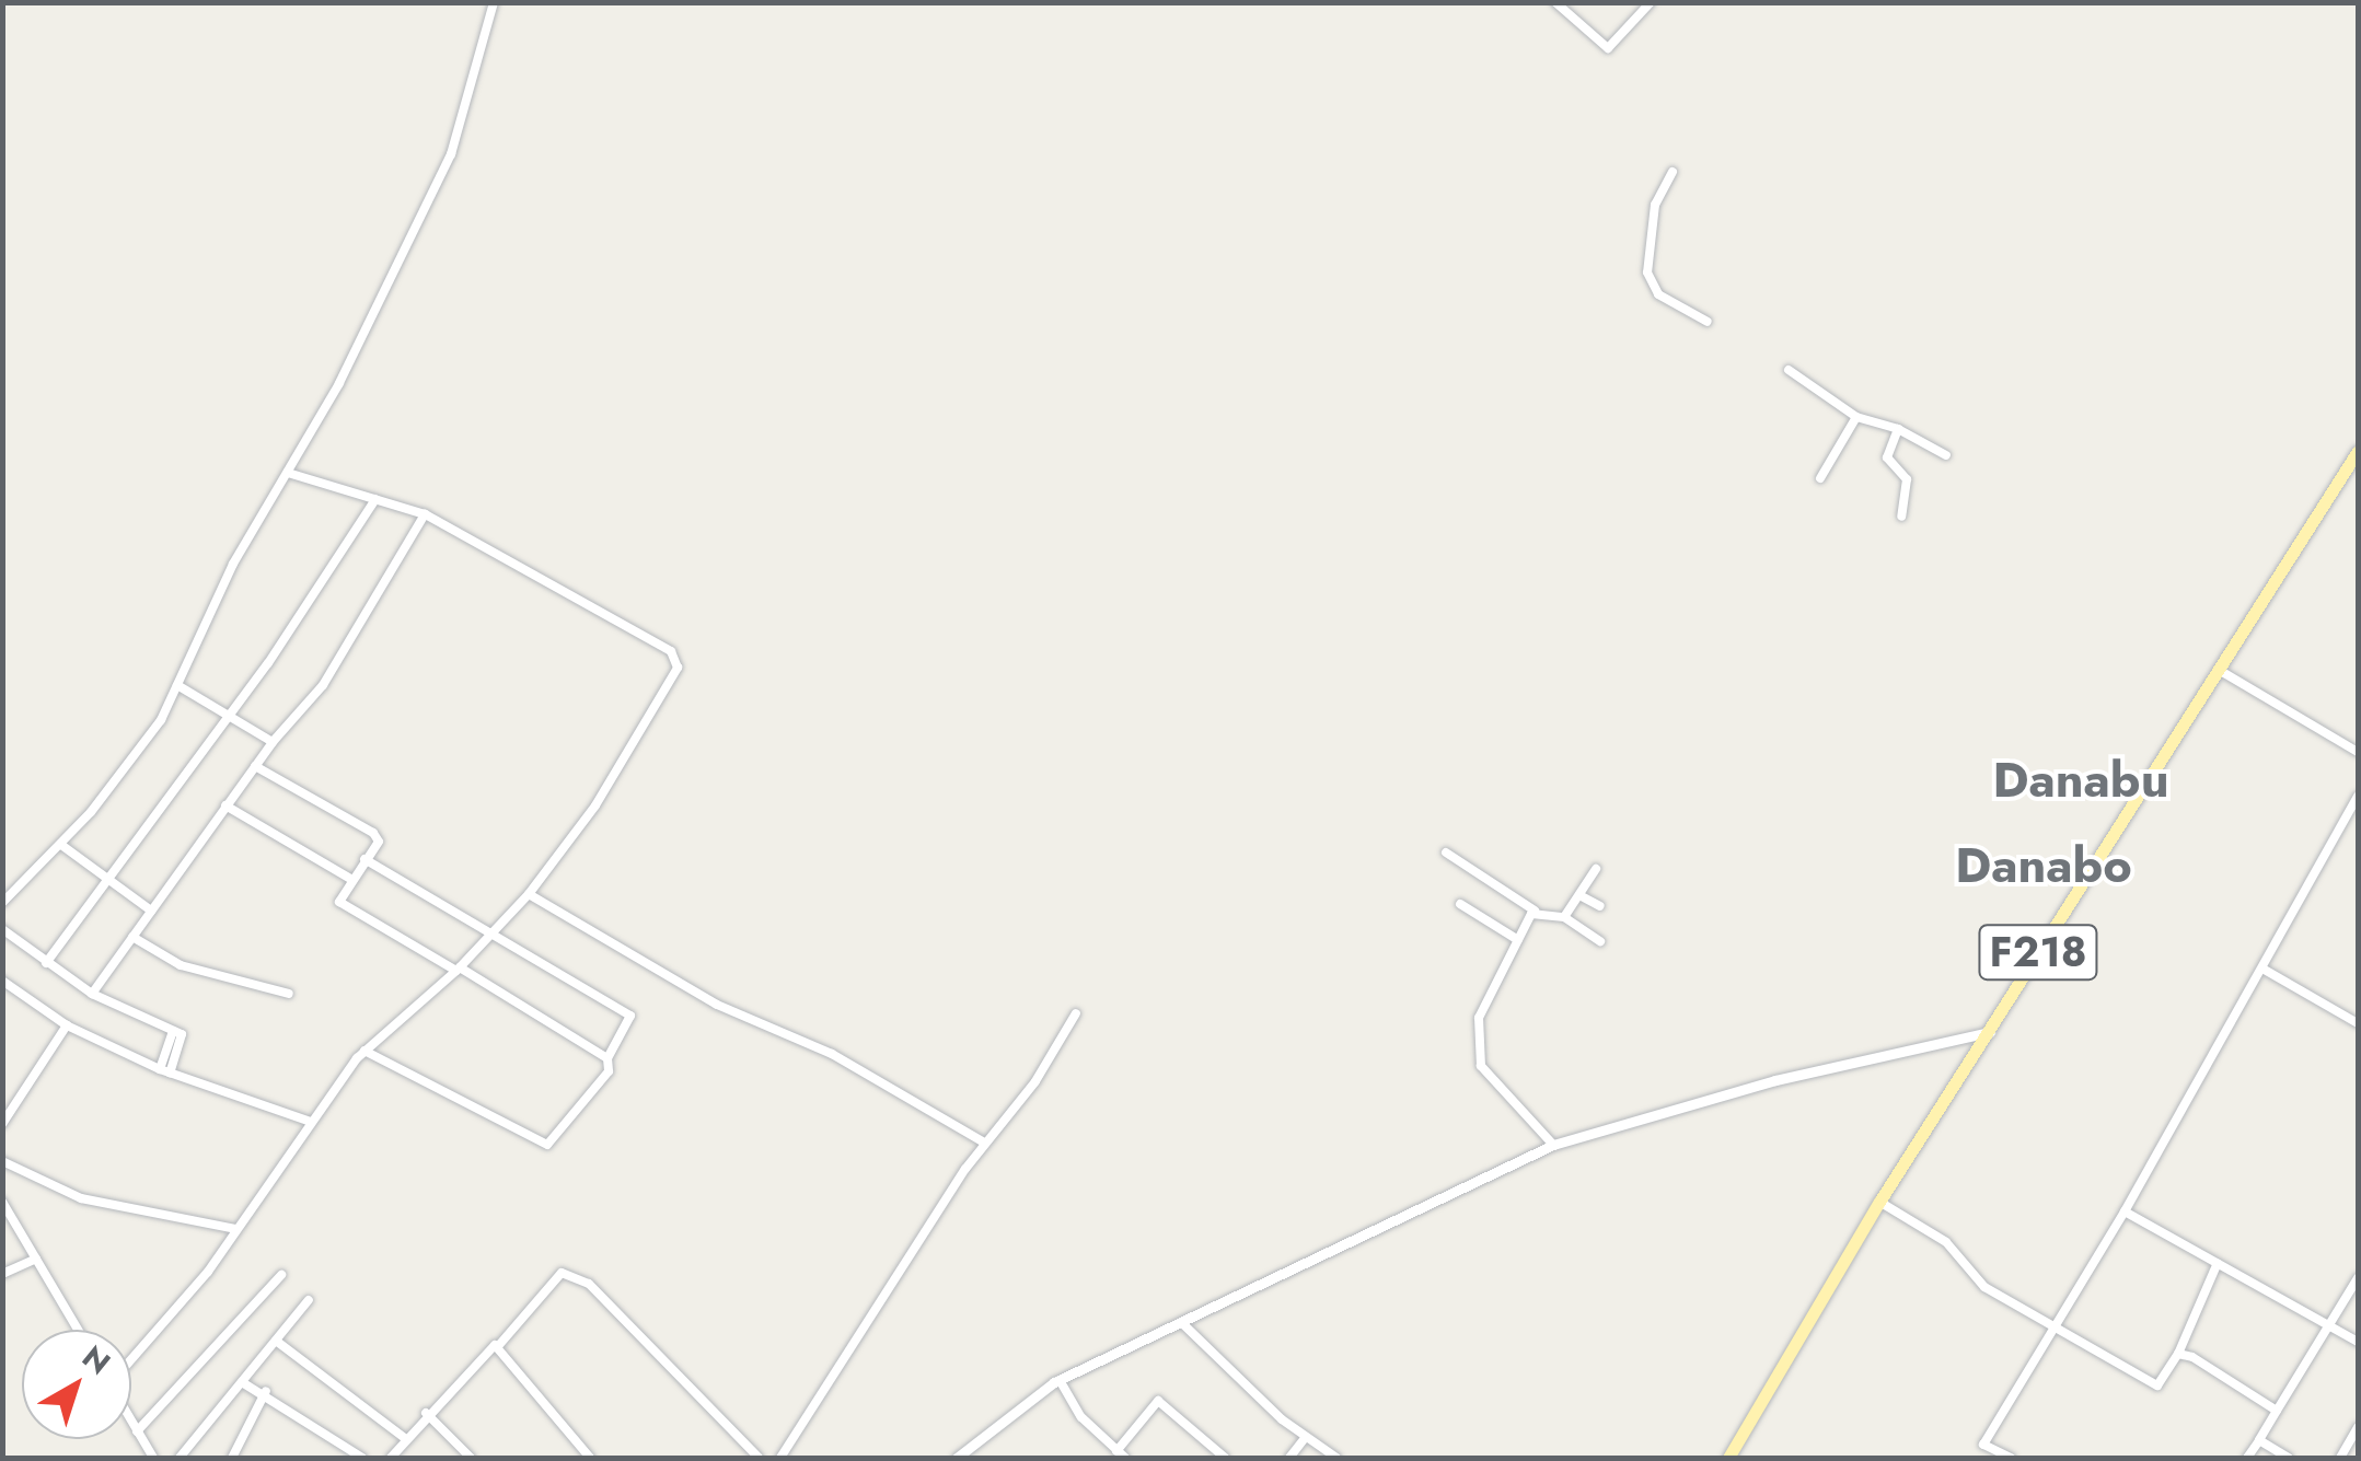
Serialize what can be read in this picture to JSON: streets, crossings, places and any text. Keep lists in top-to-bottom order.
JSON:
{
  "streets": {
    "main road": ["F218"]
  },
  "districts": ["Danabu", "Danabo"],
  "north": "top right"
}
